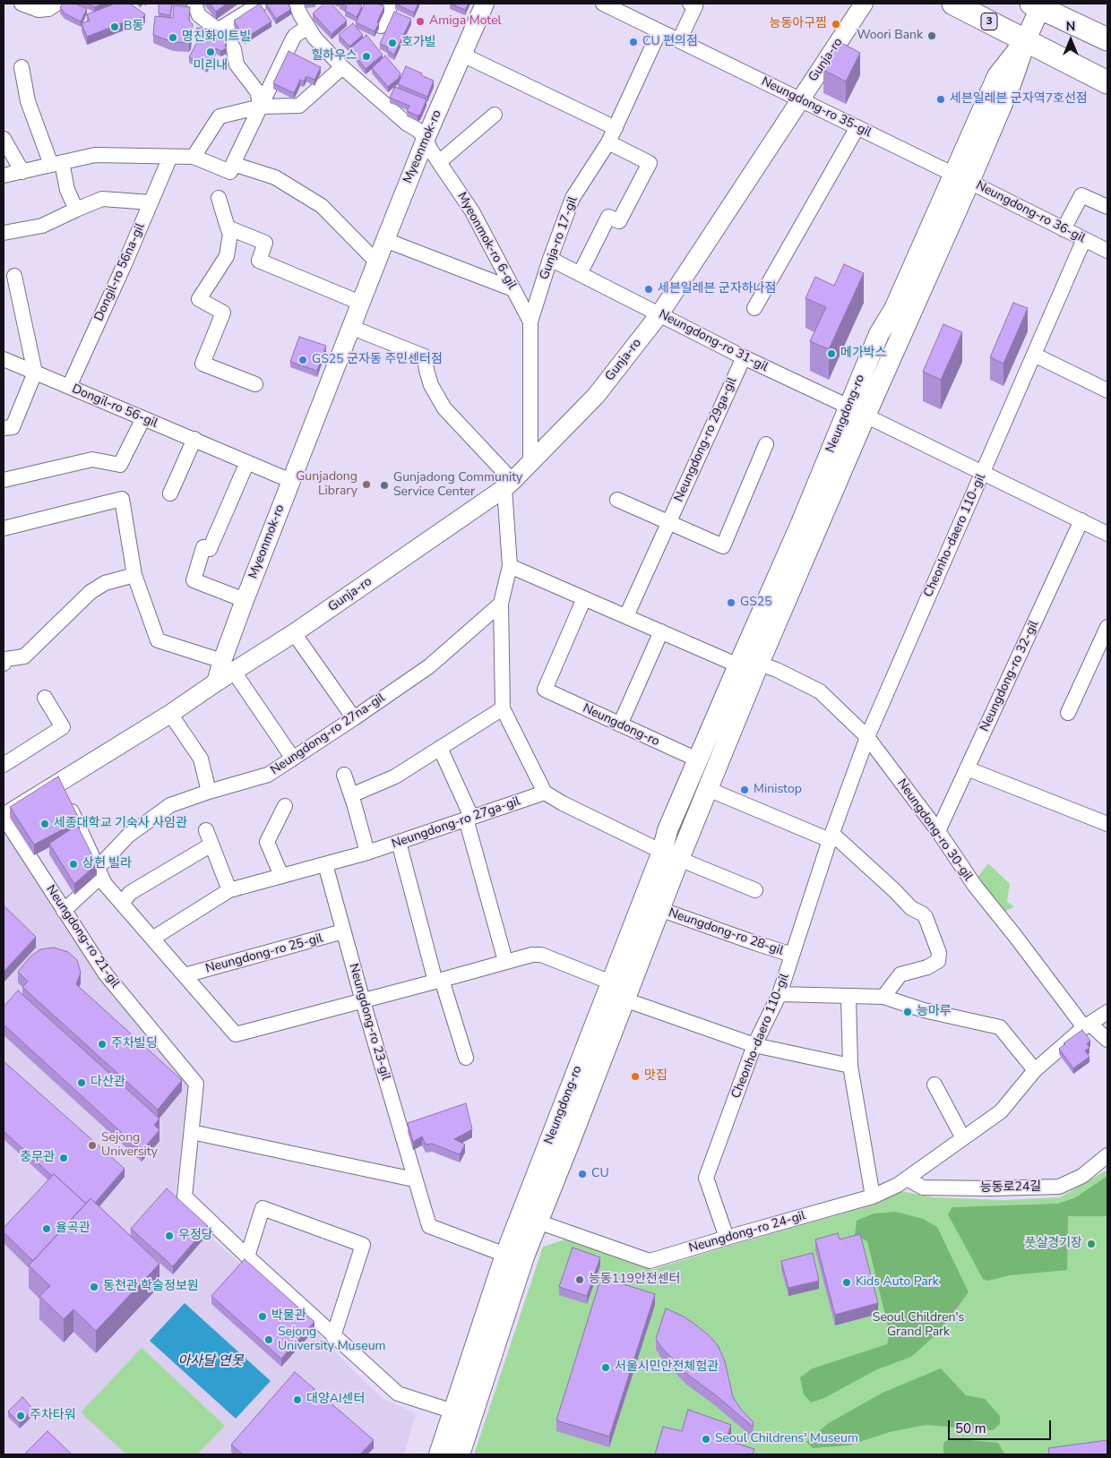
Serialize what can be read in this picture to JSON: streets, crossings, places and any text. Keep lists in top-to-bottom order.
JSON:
{
  "streets": {
    "main road": ["3", "Neungdong-ro"],
    "street": [
      "Gunja-ro",
      "Neungdong-ro 35-gil",
      "Myeonmok-ro",
      "Neungdong-ro 36-gil",
      "Gunja-ro 17-gil",
      "Myeonmok-ro 6-gil",
      "Dongil-ro 56na-gil",
      "Neungdong-ro 31-gil",
      "Dongil-ro 56-gil",
      "Neungdong-ro 29ga-gil",
      "Cheonho-daero 110-gil",
      "Neungdong-ro 32-gil",
      "Neungdong-ro 27na-gil",
      "Neungdong-ro 27ga-gil",
      "Neungdong-ro 30-gil",
      "Neungdong-ro 28-gil",
      "Neungdong-ro 21-gil",
      "Neungdong-ro 25-gil",
      "Neungdong-ro 23-gil",
      "능동로24길",
      "Neungdong-ro 24-gil"
    ]
  },
  "crossings": [
    ["3", "Neungdong-ro"],
    ["Gunja-ro", "Neungdong-ro 35-gil"],
    ["Gunja-ro", "Myeonmok-ro"],
    ["Gunja-ro", "Gunja-ro 17-gil"],
    ["Gunja-ro", "Neungdong-ro 31-gil"],
    ["Gunja-ro", "Neungdong-ro 21-gil"],
    ["Gunja-ro", "Neungdong-ro 25-gil"],
    ["Neungdong-ro 35-gil", "Neungdong-ro 36-gil"],
    ["Neungdong-ro 35-gil", "Gunja-ro 17-gil"],
    ["Neungdong-ro 35-gil", "Neungdong-ro"],
    ["Myeonmok-ro", "Myeonmok-ro 6-gil"],
    ["Myeonmok-ro", "Dongil-ro 56-gil"],
    ["Neungdong-ro 36-gil", "Neungdong-ro"],
    ["Neungdong-ro 36-gil", "Cheonho-daero 110-gil"],
    ["Gunja-ro 17-gil", "Myeonmok-ro 6-gil"],
    ["Gunja-ro 17-gil", "Neungdong-ro 31-gil"],
    ["Dongil-ro 56na-gil", "Dongil-ro 56-gil"],
    ["Neungdong-ro 31-gil", "Neungdong-ro"],
    ["Neungdong-ro 31-gil", "Neungdong-ro 29ga-gil"],
    ["Neungdong-ro", "Neungdong-ro 30-gil"],
    ["Neungdong-ro", "Neungdong-ro 28-gil"],
    ["Neungdong-ro", "Neungdong-ro 21-gil"],
    ["Neungdong-ro", "Neungdong-ro 25-gil"],
    ["Neungdong-ro", "Neungdong-ro 23-gil"],
    ["Neungdong-ro", "Neungdong-ro 24-gil"],
    ["Cheonho-daero 110-gil", "Neungdong-ro 30-gil"],
    ["Cheonho-daero 110-gil", "Neungdong-ro 28-gil"],
    ["Cheonho-daero 110-gil", "Neungdong-ro 24-gil"],
    ["Neungdong-ro 32-gil", "Neungdong-ro 30-gil"],
    ["Neungdong-ro 27na-gil", "Neungdong-ro 21-gil"],
    ["Neungdong-ro 27na-gil", "Neungdong-ro 25-gil"],
    ["Neungdong-ro 27ga-gil", "Neungdong-ro 25-gil"],
    ["Neungdong-ro 27ga-gil", "Neungdong-ro 23-gil"],
    ["Neungdong-ro 30-gil", "Neungdong-ro 24-gil"],
    ["Neungdong-ro 25-gil", "Neungdong-ro 23-gil"],
    ["능동로24길", "Neungdong-ro 24-gil"]
  ],
  "water": ["아사달 연못"],
  "parks": ["Seoul Children's Grand Park"],
  "places": [
    "Amiga Motel",
    "능동아구찜",
    "B동",
    "Woori Bank",
    "명진화이트빌",
    "CU 편의점",
    "호가빌",
    "미리내",
    "힐하우스",
    "세븐일레븐 군자역7호선점",
    "세븐일레븐 군자하나점",
    "메가박스",
    "GS25 군자동 주민센터점",
    "Gunjadong Library",
    "Gunjadong Community Service Center",
    "GS25",
    "Ministop",
    "세종대학교 기숙사 사임관",
    "상헌 빌라",
    "능마루",
    "주차빌딩",
    "맛집",
    "다산관",
    "Sejong University",
    "충무관",
    "CU",
    "율곡관",
    "우정당",
    "풋살경기장",
    "능동119안전센터",
    "Kids Auto Park",
    "동천관 학술정보원",
    "박물관",
    "Sejong University Museum",
    "서울시민안전체험관",
    "대양AI센터",
    "주차타워",
    "Seoul Childrens' Museum"
  ],
  "scale_bar": "50 m",
  "north": "top"
}
